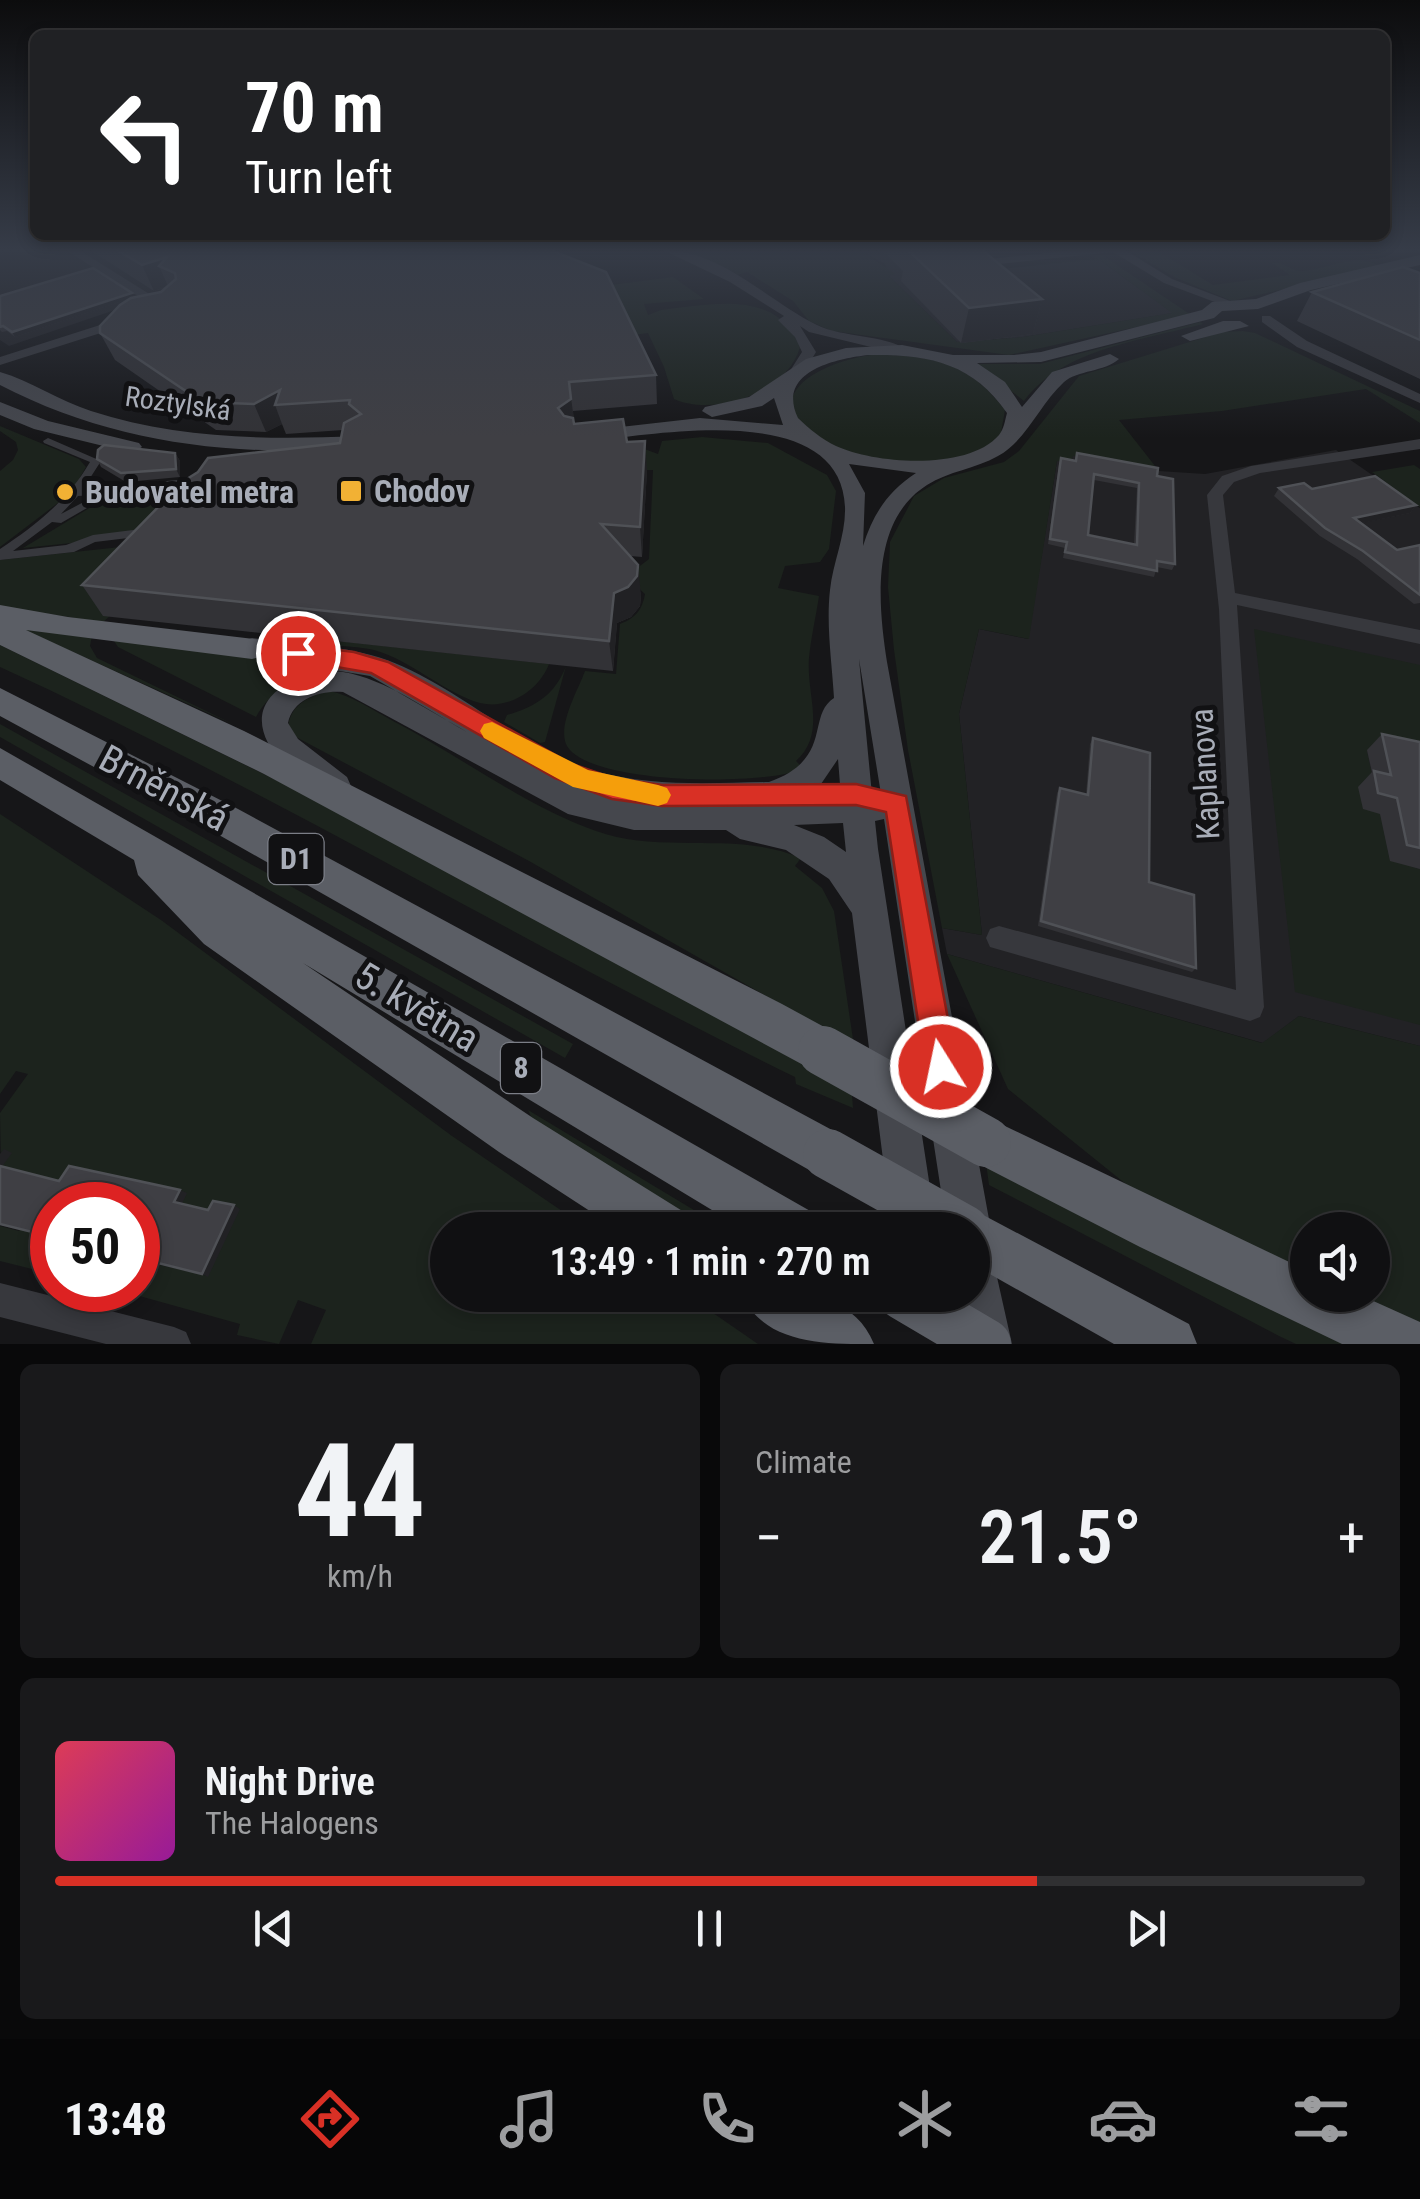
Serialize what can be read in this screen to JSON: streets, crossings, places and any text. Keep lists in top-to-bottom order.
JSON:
{
  "streets": {
    "highway": [
      "Brněnská",
      "D1",
      "5. května",
      "8"
    ],
    "main road": ["Roztylská"],
    "street": ["Kaplanova"]
  },
  "crossings": [
    ["Brněnská", "5. května"]
  ],
  "places": {
    "transit": ["Chodov"],
    "other": ["Budovatel metra"]
  },
  "page": {
    "turn": ["70 m", "Turn left"],
    "limit": "50",
    "trip": "13:49 · 1 min · 270 m",
    "tile": [
      ["44", "km/h"],
      "Climate"
    ],
    "heat": ["−", "21.5°", "+"],
    "song": ["Night Drive", "The Halogens"],
    "tabs": "13:48"
  }
}
